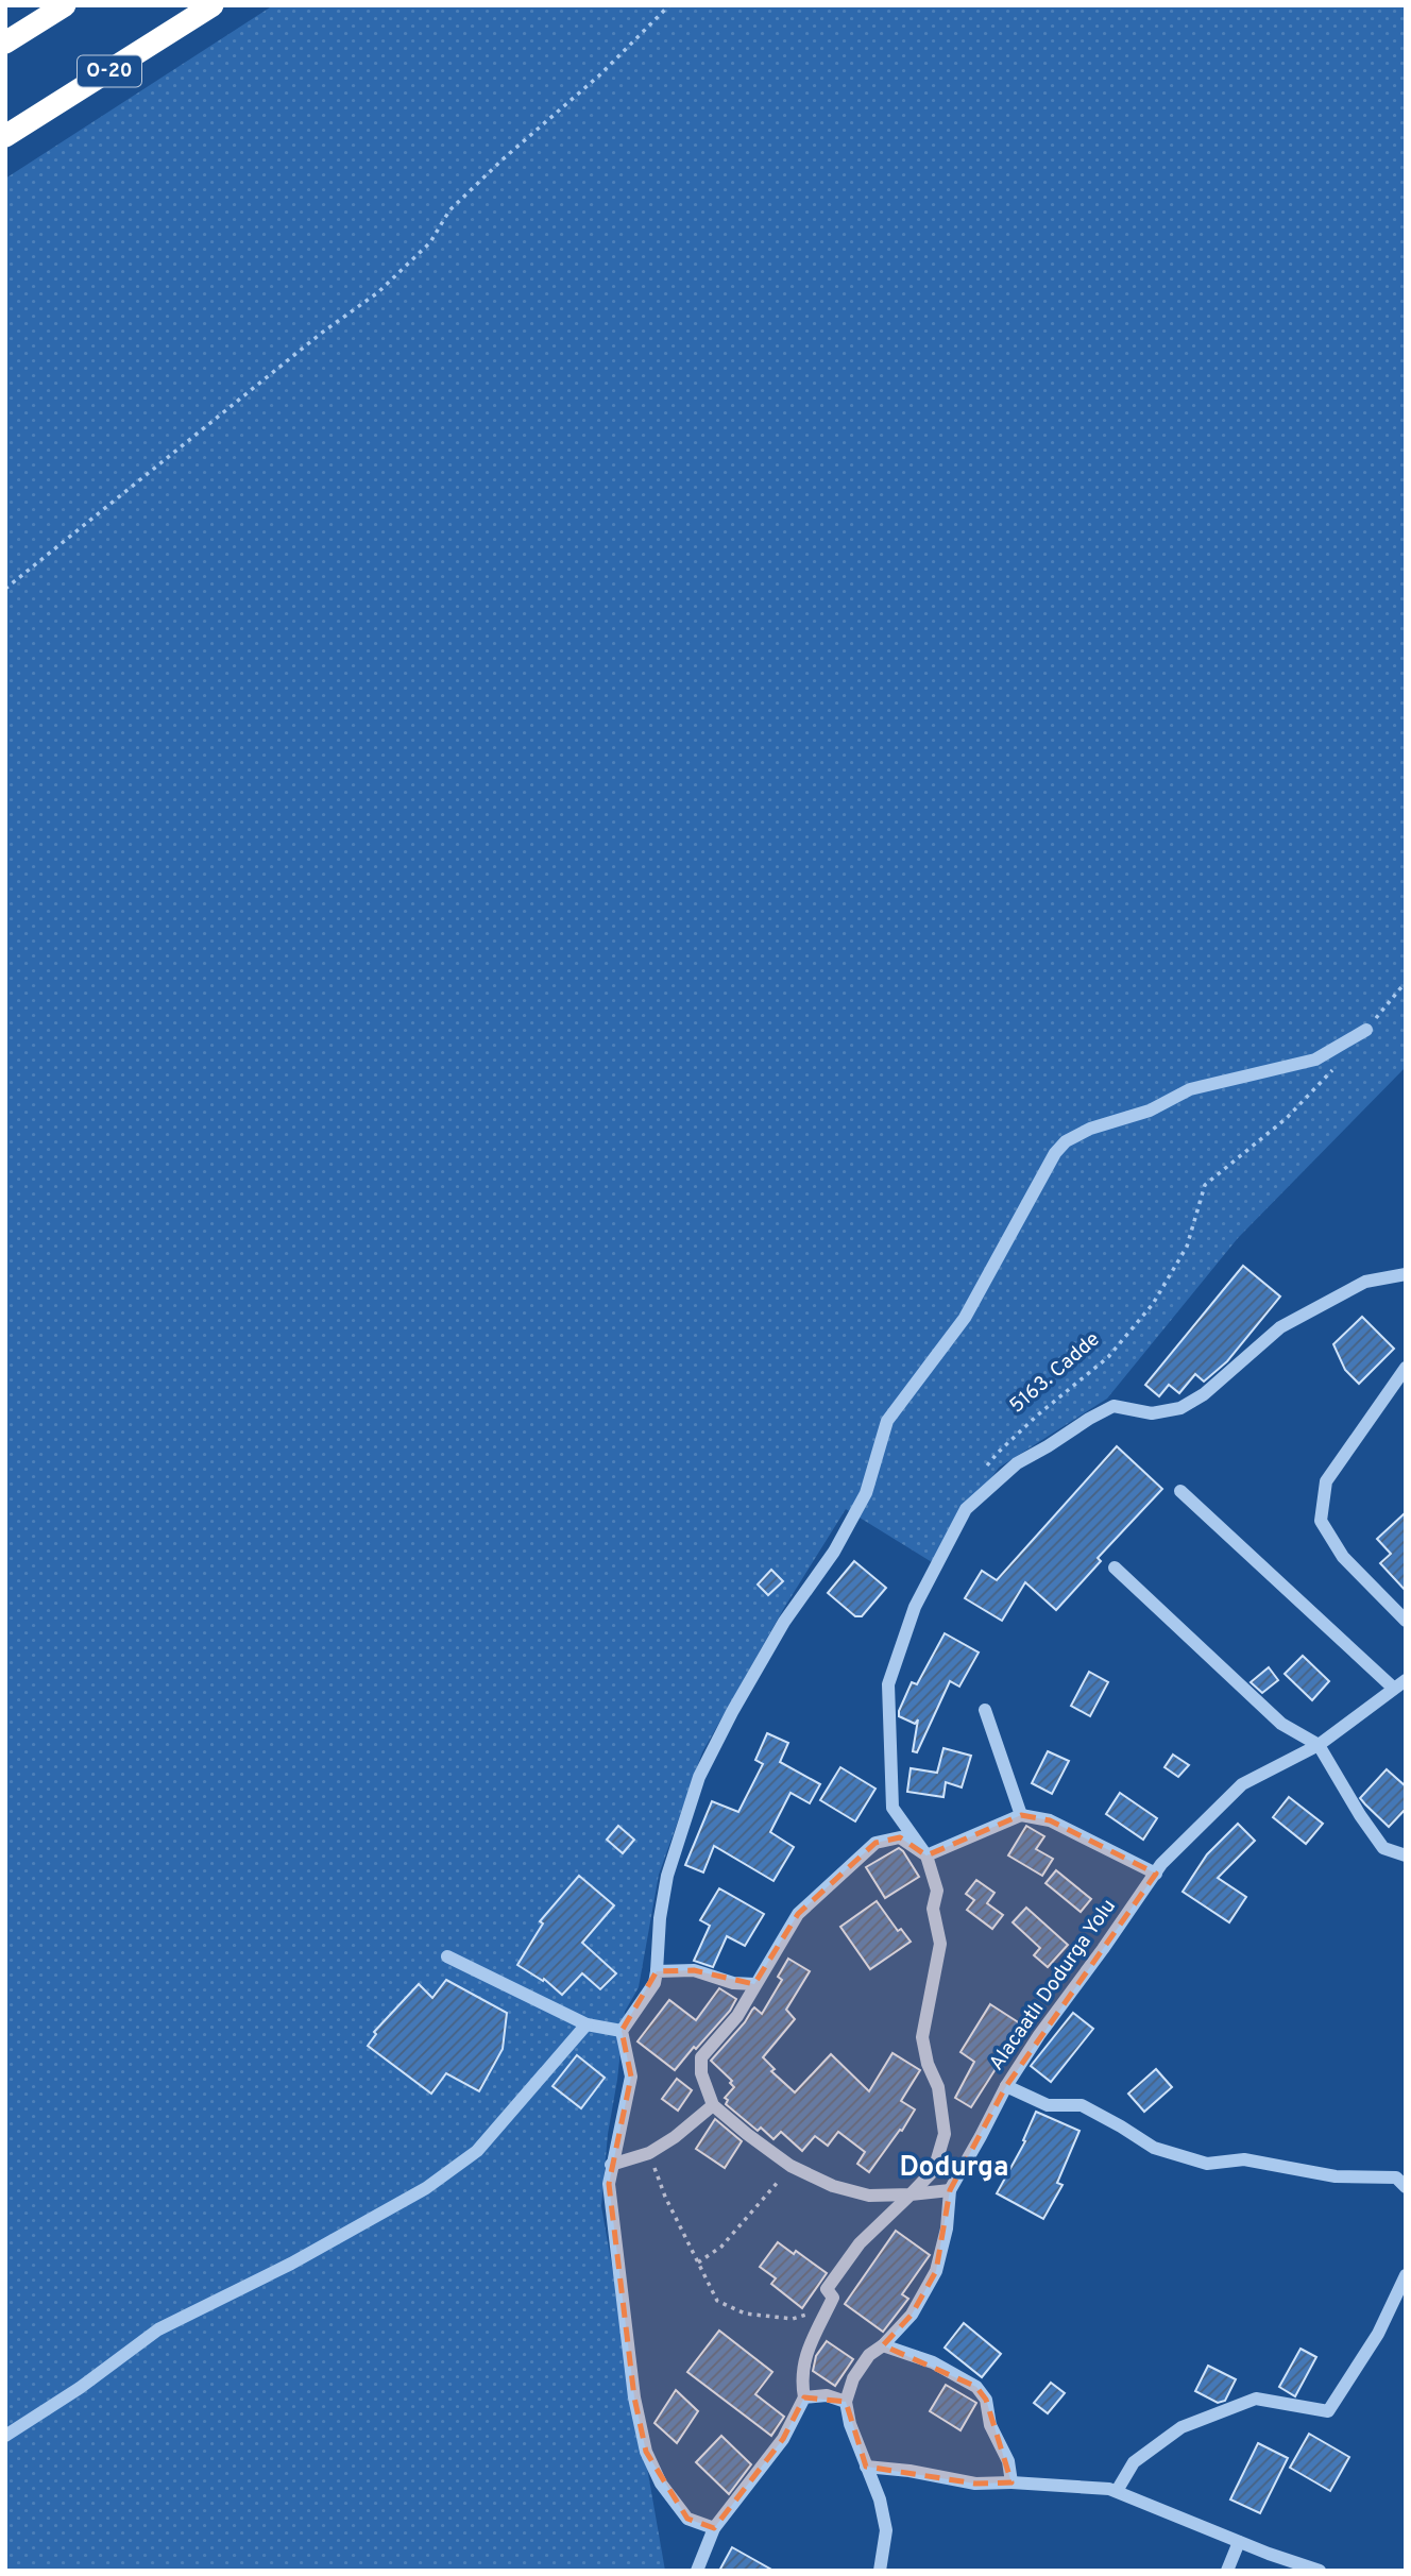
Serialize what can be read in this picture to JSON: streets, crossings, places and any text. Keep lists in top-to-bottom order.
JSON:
{
  "streets": {
    "highway": ["O-20"],
    "street": ["Alacaatlı Dodurga Yolu"],
    "path": ["5163. Cadde"]
  },
  "districts": ["Dodurga"]
}
